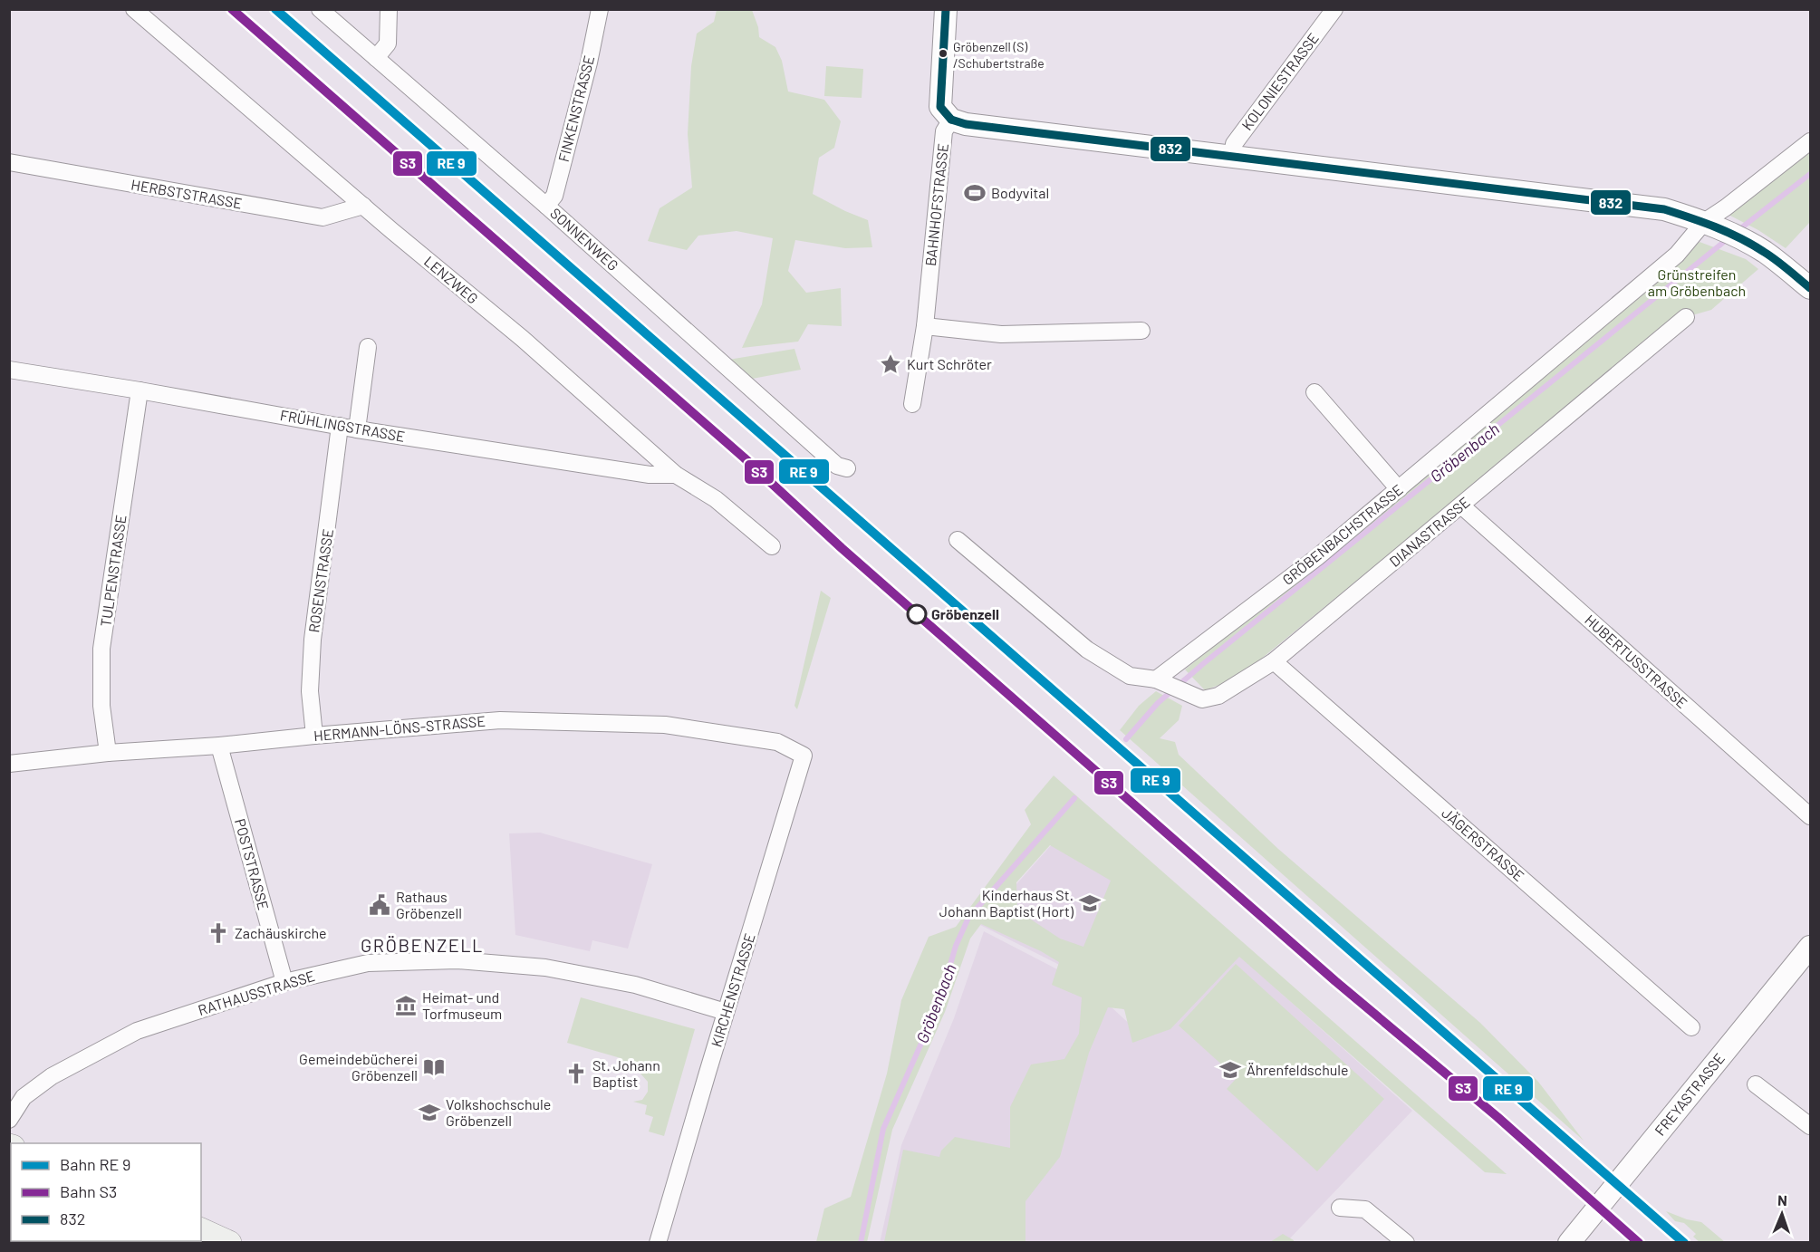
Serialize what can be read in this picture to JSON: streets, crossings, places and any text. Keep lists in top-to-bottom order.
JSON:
{
  "streets": {
    "street": [
      "KOLONIESTRASSE",
      "FINKENSTRASSE",
      "HERBSTSTRASSE",
      "BAHNHOFSTRASSE",
      "SONNENWEG",
      "LENZWEG",
      "FRÜHLINGSTRASSE",
      "DIANASTRASSE",
      "GRÖBENBACHSTRASSE",
      "TULPENSTRASSE",
      "ROSENSTRASSE",
      "HUBERTUSSTRASSE",
      "HERMANN-LÖNS-STRASSE",
      "JÄGERSTRASSE",
      "POSTSTRASSE",
      "KIRCHENSTRASSE",
      "RATHAUSSTRASSE",
      "FREYASTRASSE"
    ]
  },
  "crossings": [
    ["FINKENSTRASSE", "SONNENWEG"],
    ["HERBSTSTRASSE", "LENZWEG"],
    ["LENZWEG", "FRÜHLINGSTRASSE"],
    ["FRÜHLINGSTRASSE", "TULPENSTRASSE"],
    ["FRÜHLINGSTRASSE", "ROSENSTRASSE"],
    ["DIANASTRASSE", "GRÖBENBACHSTRASSE"],
    ["DIANASTRASSE", "HUBERTUSSTRASSE"],
    ["DIANASTRASSE", "JÄGERSTRASSE"],
    ["TULPENSTRASSE", "HERMANN-LÖNS-STRASSE"],
    ["ROSENSTRASSE", "HERMANN-LÖNS-STRASSE"],
    ["HERMANN-LÖNS-STRASSE", "POSTSTRASSE"],
    ["HERMANN-LÖNS-STRASSE", "KIRCHENSTRASSE"],
    ["POSTSTRASSE", "RATHAUSSTRASSE"],
    ["KIRCHENSTRASSE", "RATHAUSSTRASSE"]
  ],
  "districts": ["GRÖBENZELL"],
  "water": ["Gröbenbach"],
  "parks": ["Grünstreifen am Gröbenbach"],
  "places": {
    "other": ["Gröbenzell (S) /Schubertstraße", "Gröbenzell"],
    "sports": ["Bodyvital"],
    "place": ["Kurt Schröter"],
    "school or university": ["Kinderhaus St. Johann Baptist (Hort)", "Ährenfeldschule", "Volkshochschule Gröbenzell"],
    "public building": ["Rathaus Gröbenzell"],
    "church": ["Zachäuskirche", "St. Johann Baptist"],
    "museum": ["Heimat- und Torfmuseum"],
    "library": ["Gemeindebücherei Gröbenzell"]
  },
  "lines": ["rail line S3", "transit line 832"],
  "legend": ["Bahn RE 9", "Bahn S3", "832"],
  "north": "top"
}
